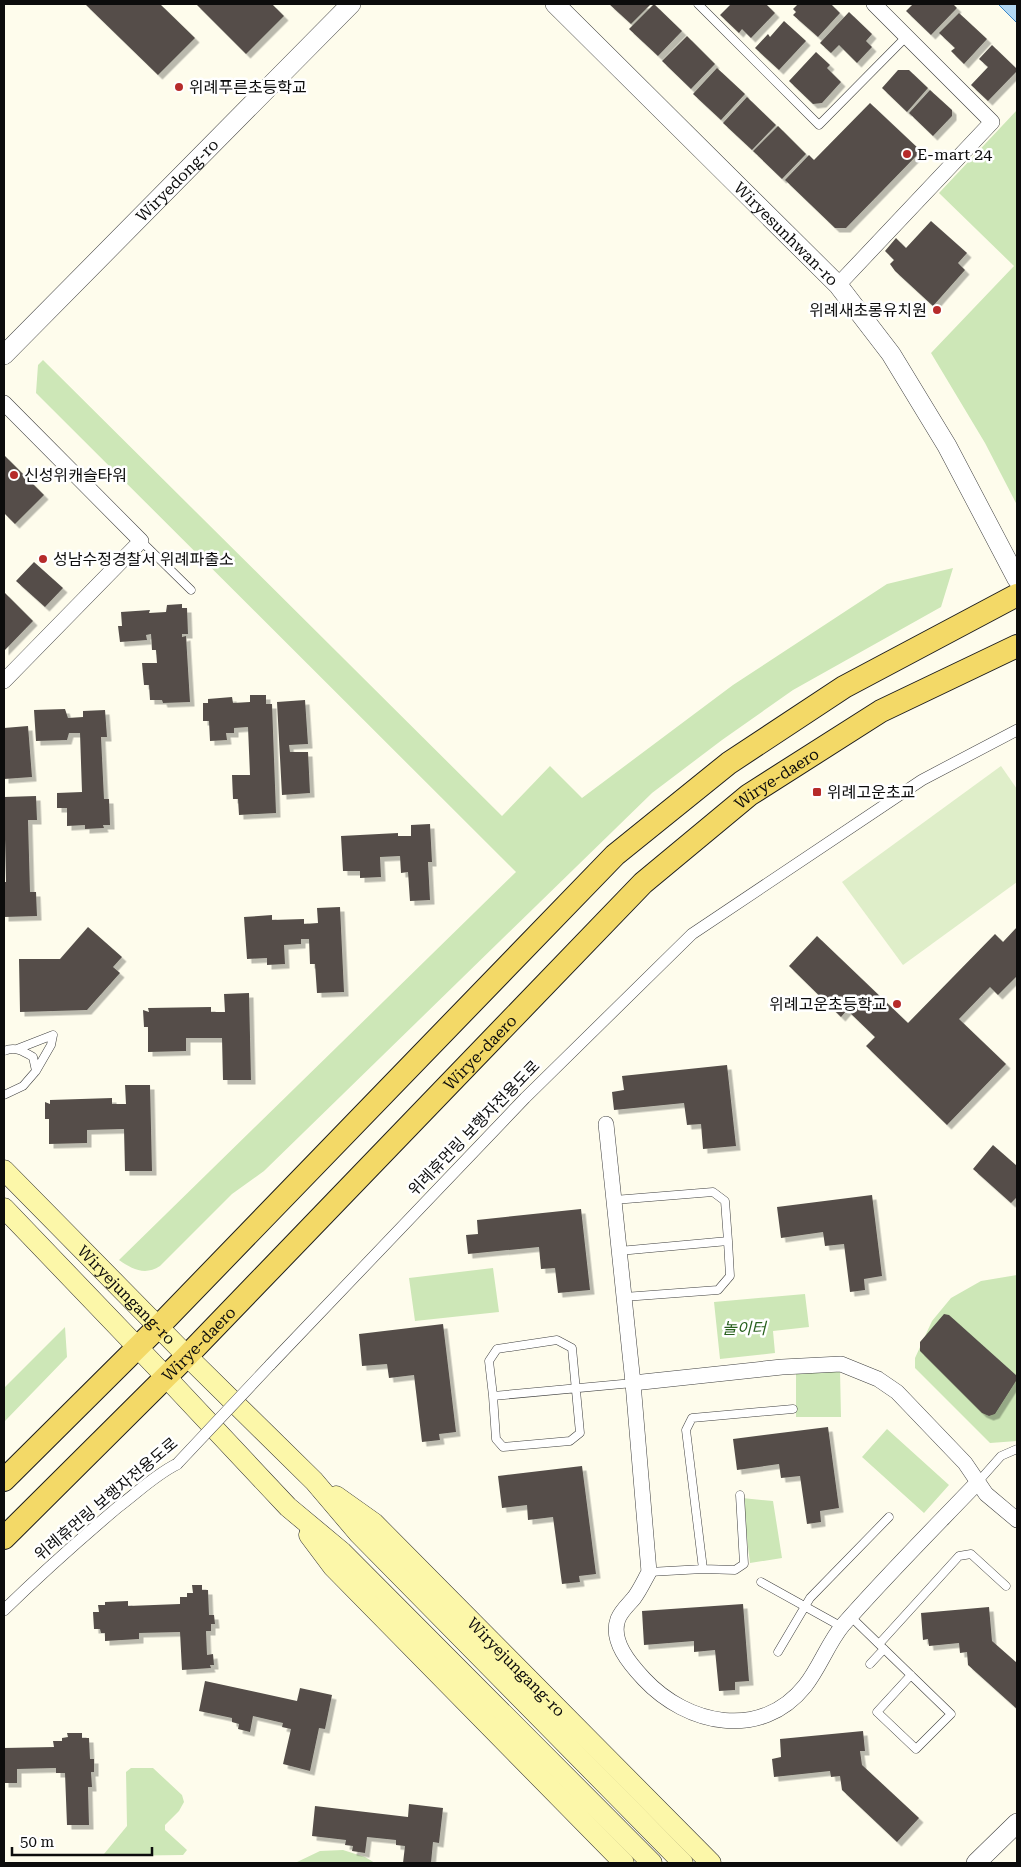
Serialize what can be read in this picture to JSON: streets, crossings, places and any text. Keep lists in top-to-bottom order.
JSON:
{
  "streets": {
    "main road": ["Wirye-daero", "Wiryejungang-ro"],
    "street": ["Wiryedong-ro", "Wiryesunhwan-ro", "위례휴먼링 보행자전용도로"]
  },
  "crossings": [
    ["Wirye-daero", "Wiryejungang-ro"]
  ],
  "parks": ["놀이터"],
  "places": {
    "other": [
      "위례푸른초등학교",
      "E-mart 24",
      "위례새초롱유치원",
      "신성위캐슬타워",
      "성남수정경찰서 위례파출소",
      "위례고운초등학교"
    ],
    "transit": ["위례고운초교"]
  },
  "scale_bar": "50 m"
}
